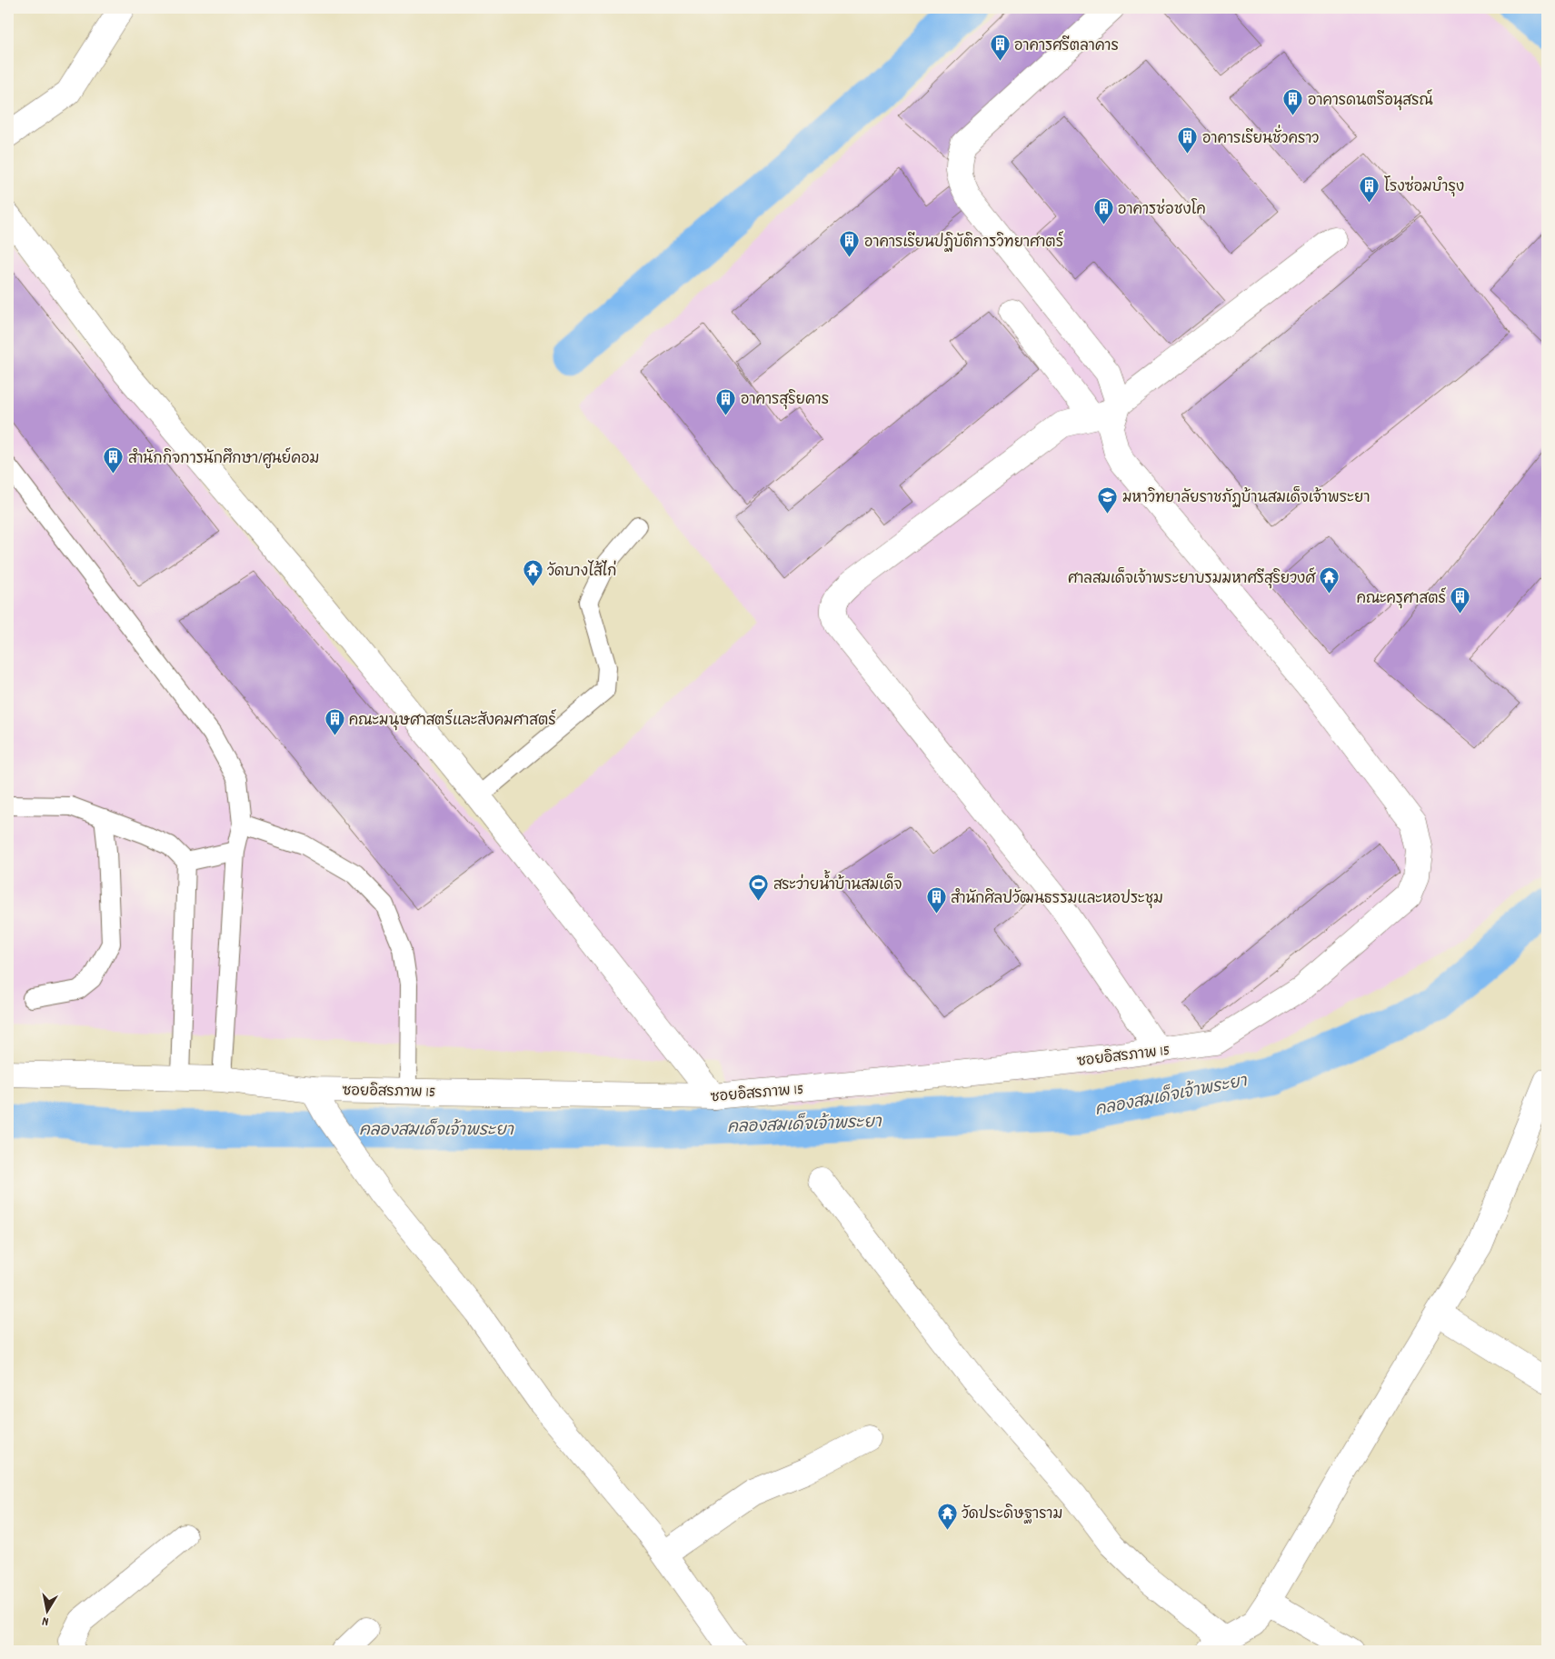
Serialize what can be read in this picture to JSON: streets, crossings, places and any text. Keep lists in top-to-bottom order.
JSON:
{
  "streets": {
    "street": ["ซอยอิสรภาพ 15"]
  },
  "water": ["คลองสมเด็จเจ้าพระยา"],
  "places": {
    "building": [
      "อาคารศรีตลาคาร",
      "อาคารดนตรีอนุสรณ์",
      "อาคารเรียนชั่วคราว",
      "โรงซ่อมบำรุง",
      "อาคารช่อชงโค",
      "อาคารเรียนปฏิบัติการวิทยาศาตร์",
      "อาคารสุริยคาร",
      "สำนักกิจการนักศึกษา/ศูนย์คอม",
      "คณะครุศาสตร์",
      "คณะมนุษศาสตร์และสังคมศาสตร์",
      "สำนักศิลปวัฒนธรรมและหอประชุม"
    ],
    "school or university": ["มหาวิทยาลัยราชภัฏบ้านสมเด็จเจ้าพระยา"],
    "temple": ["วัดบางไส้ไก่", "ศาลสมเด็จเจ้าพระยาบรมมหาศรีสุริยวงศ์", "วัดประดิษฐาราม"],
    "sports": ["สระว่ายน้ำบ้านสมเด็จ"]
  },
  "north": "bottom"
}
